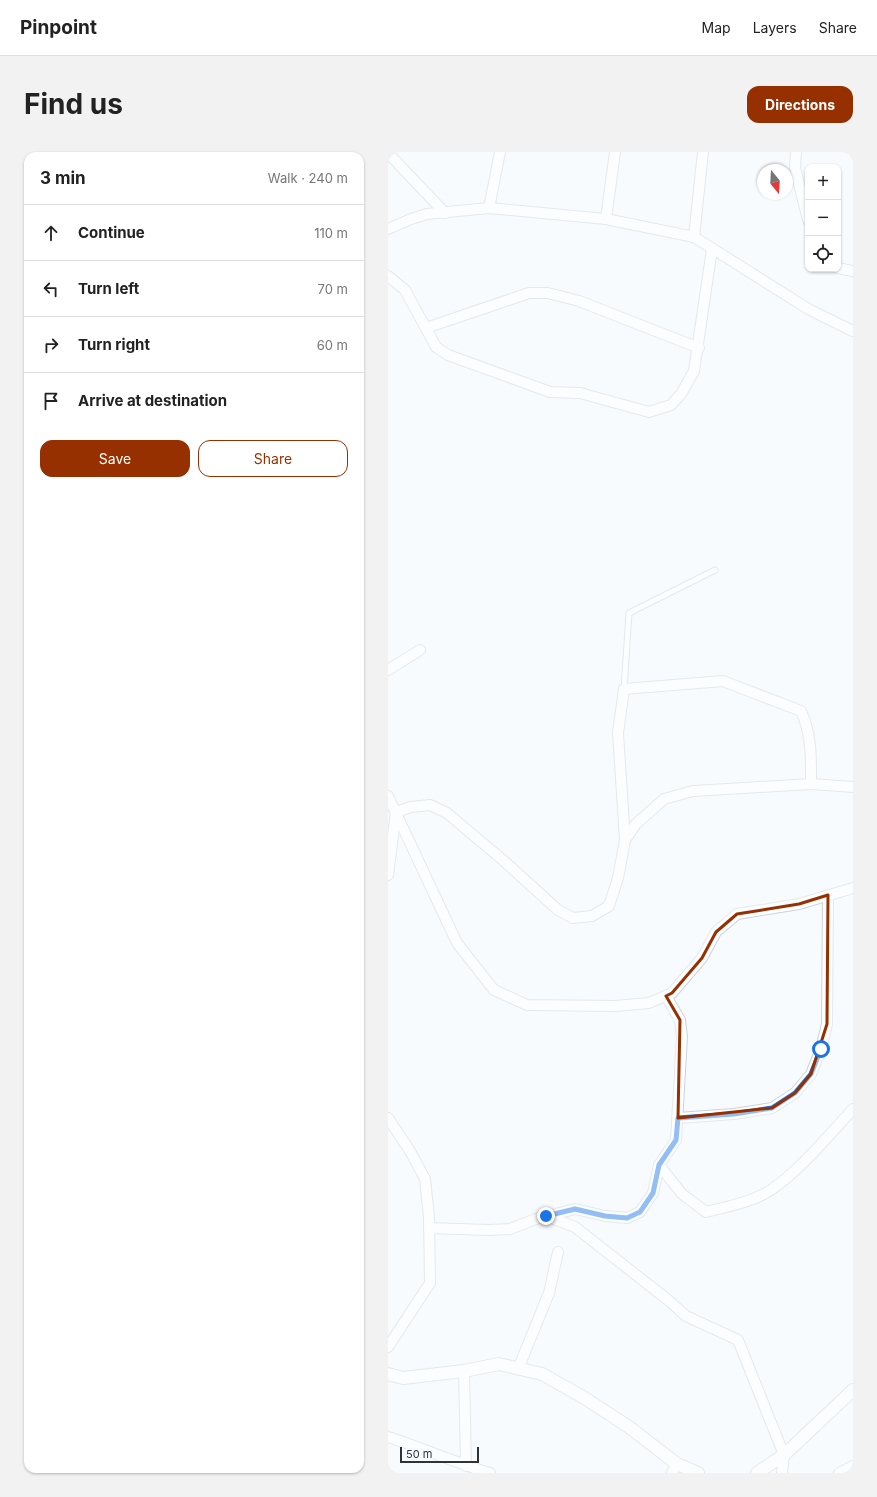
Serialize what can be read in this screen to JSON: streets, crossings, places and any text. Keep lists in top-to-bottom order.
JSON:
{
  "scale_bar": "50 m",
  "north": "bottom",
  "page": {
    "header": "Pinpoint",
    "nav": ["Map", "Layers", "Share"],
    "buttons": [
      "Directions",
      ["Save", "Share"]
    ],
    "title": "Find us",
    "heading": ["3 min", "Walk · 240 m"],
    "map_buttons": ["+", "−"],
    "list": [
      ["Continue", "110 m"],
      ["Turn left", "70 m"],
      ["Turn right", "60 m"],
      "Arrive at destination"
    ],
    "scale": "50 m"
  }
}
